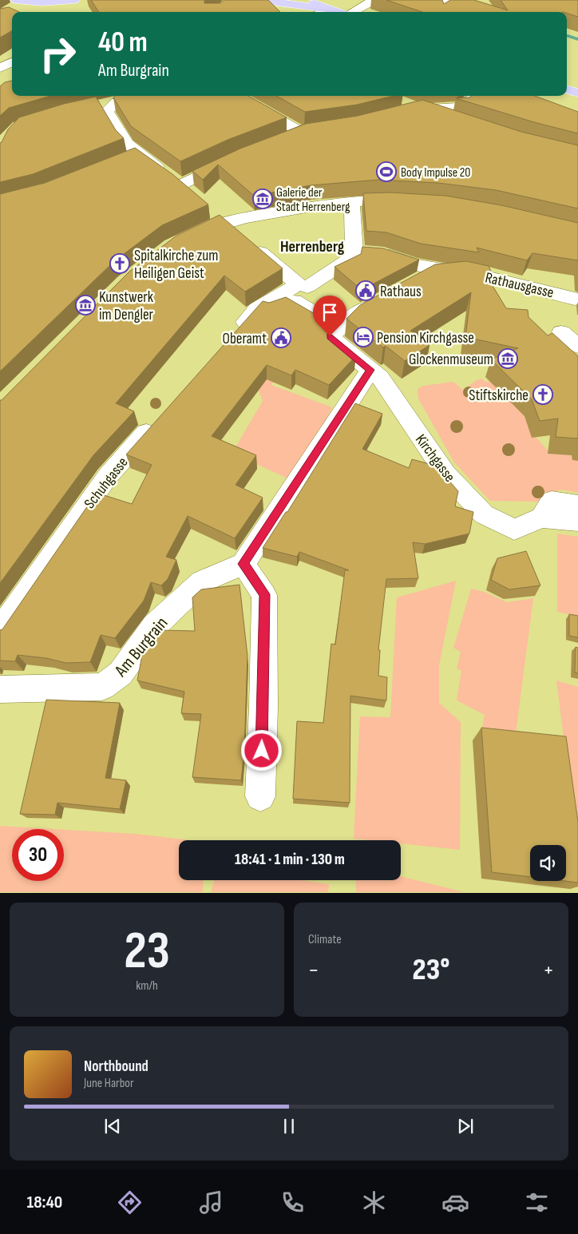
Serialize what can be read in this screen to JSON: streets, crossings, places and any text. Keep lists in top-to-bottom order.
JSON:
{
  "streets": {
    "street": [
      "Rathausgasse",
      "Kirchgasse",
      "Schuhgasse",
      "Am Burgrain"
    ]
  },
  "districts": ["Herrenberg"],
  "places": {
    "sports": ["Body Impulse 20"],
    "museum": ["Galerie der Stadt Herrenberg", "Kunstwerk im Dengler", "Glockenmuseum"],
    "church": ["Spitalkirche zum Heiligen Geist", "Stiftskirche"],
    "public building": ["Rathaus", "Oberamt"],
    "hotel": ["Pension Kirchgasse"]
  },
  "page": {
    "turn": ["40 m", "Am Burgrain"],
    "limit": "30",
    "trip": "18:41 · 1 min · 130 m",
    "tile": [
      ["23", "km/h"],
      "Climate"
    ],
    "heat": ["−", "23°", "+"],
    "song": ["Northbound", "June Harbor"],
    "tabs": "18:40"
  }
}
